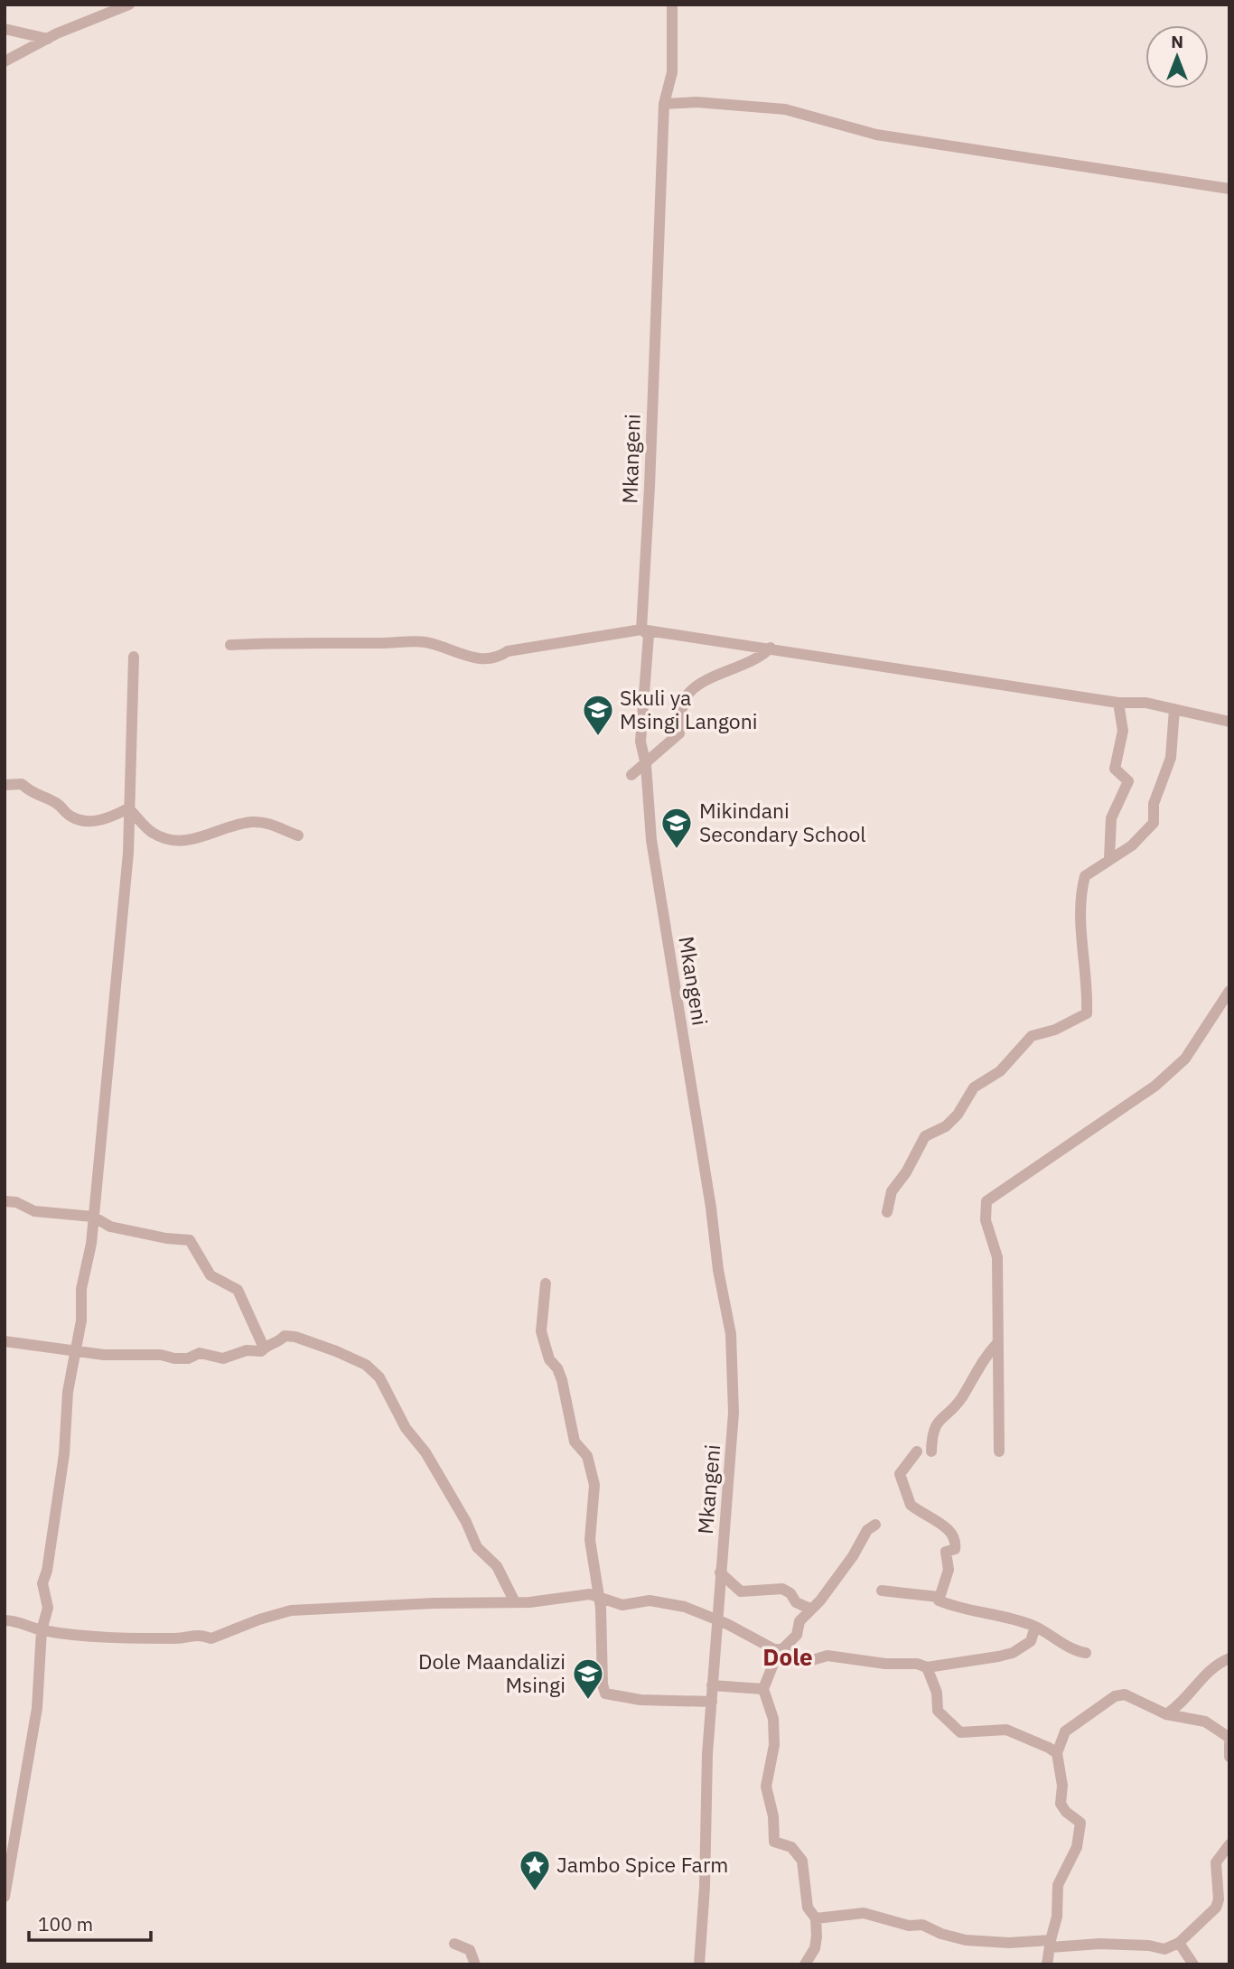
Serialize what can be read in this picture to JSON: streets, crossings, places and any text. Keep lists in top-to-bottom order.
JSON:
{
  "streets": {
    "street": ["Mkangeni"]
  },
  "districts": ["Dole"],
  "places": {
    "school or university": ["Skuli ya Msingi Langoni", "Mikindani Secondary School", "Dole Maandalizi Msingi"],
    "place": ["Jambo Spice Farm"]
  },
  "scale_bar": "100 m",
  "north": "top"
}
